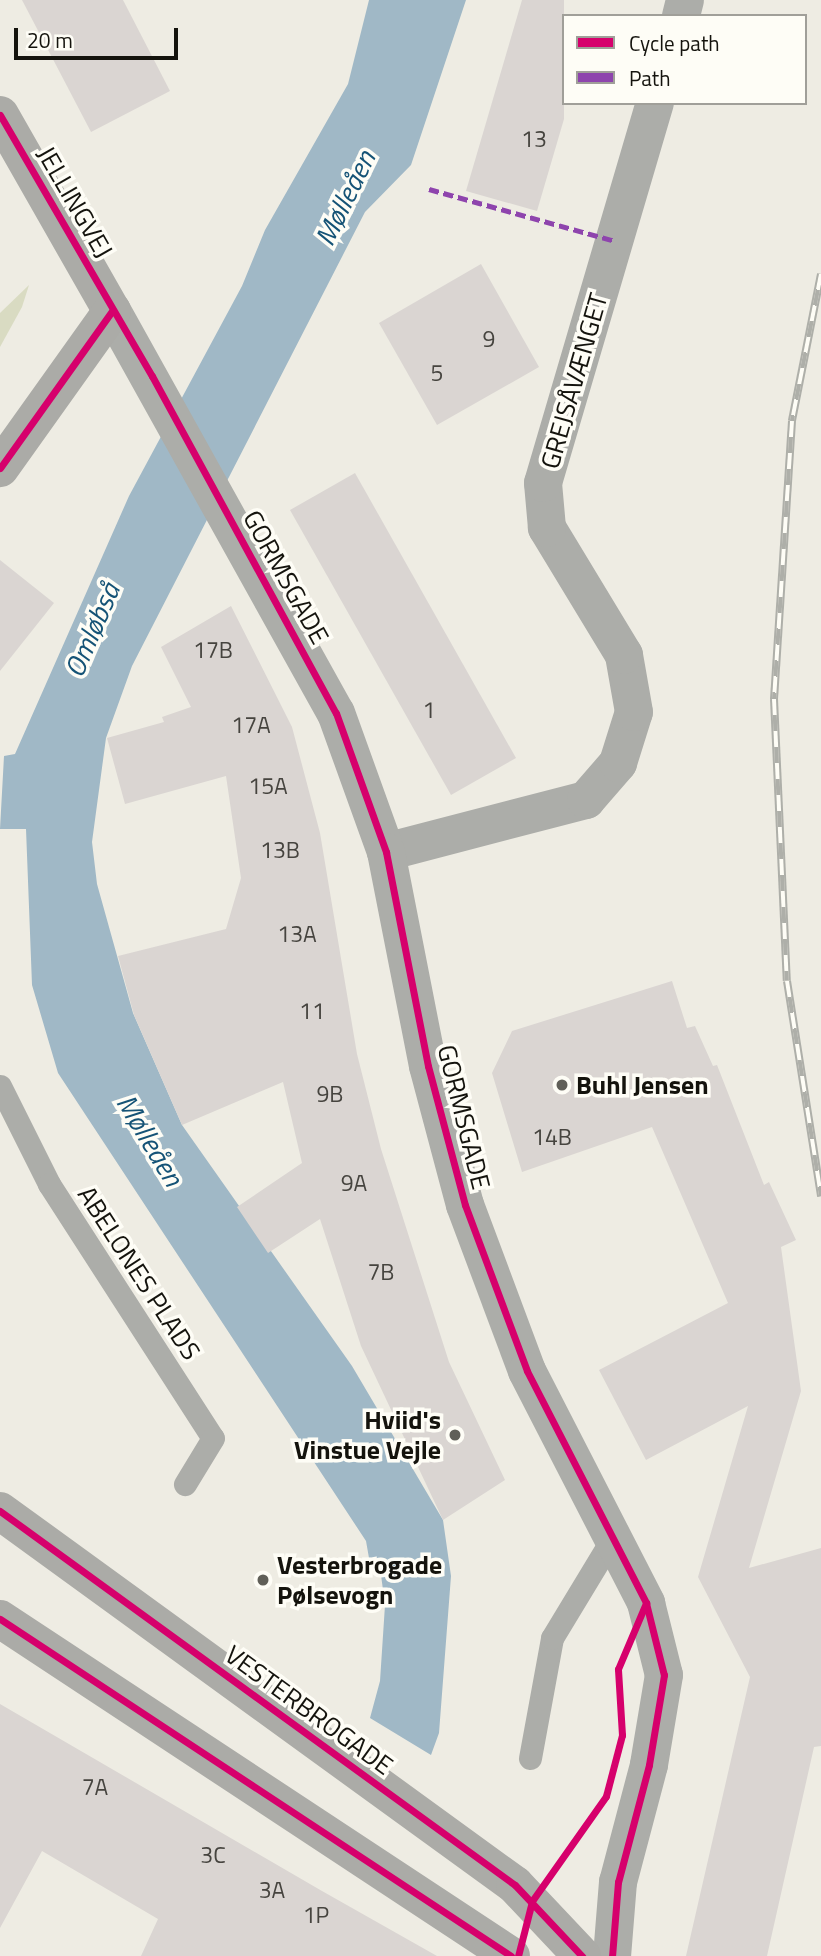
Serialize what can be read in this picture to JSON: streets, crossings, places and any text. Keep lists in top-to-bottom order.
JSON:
{
  "streets": {
    "main road": ["JELLINGVEJ", "VESTERBROGADE"],
    "street": ["GREJSÅVÆNGET", "GORMSGADE"],
    "lane": ["ABELONES PLADS"]
  },
  "crossings": [
    ["JELLINGVEJ", "GORMSGADE"],
    ["GREJSÅVÆNGET", "GORMSGADE"]
  ],
  "water": ["Mølleåen", "Omløbså"],
  "places": ["Buhl Jensen", "Hviid's Vinstue Vejle", "Vesterbrogade Pølsevogn"],
  "house_numbers": [
    "13",
    "9",
    "5",
    "17B",
    "1",
    "17A",
    "15A",
    "13B",
    "13A",
    "11",
    "9B",
    "14B",
    "9A",
    "7B",
    "7A",
    "3C",
    "3A",
    "1P"
  ],
  "legend": ["Cycle path", "Path"],
  "scale_bar": "20 m"
}
